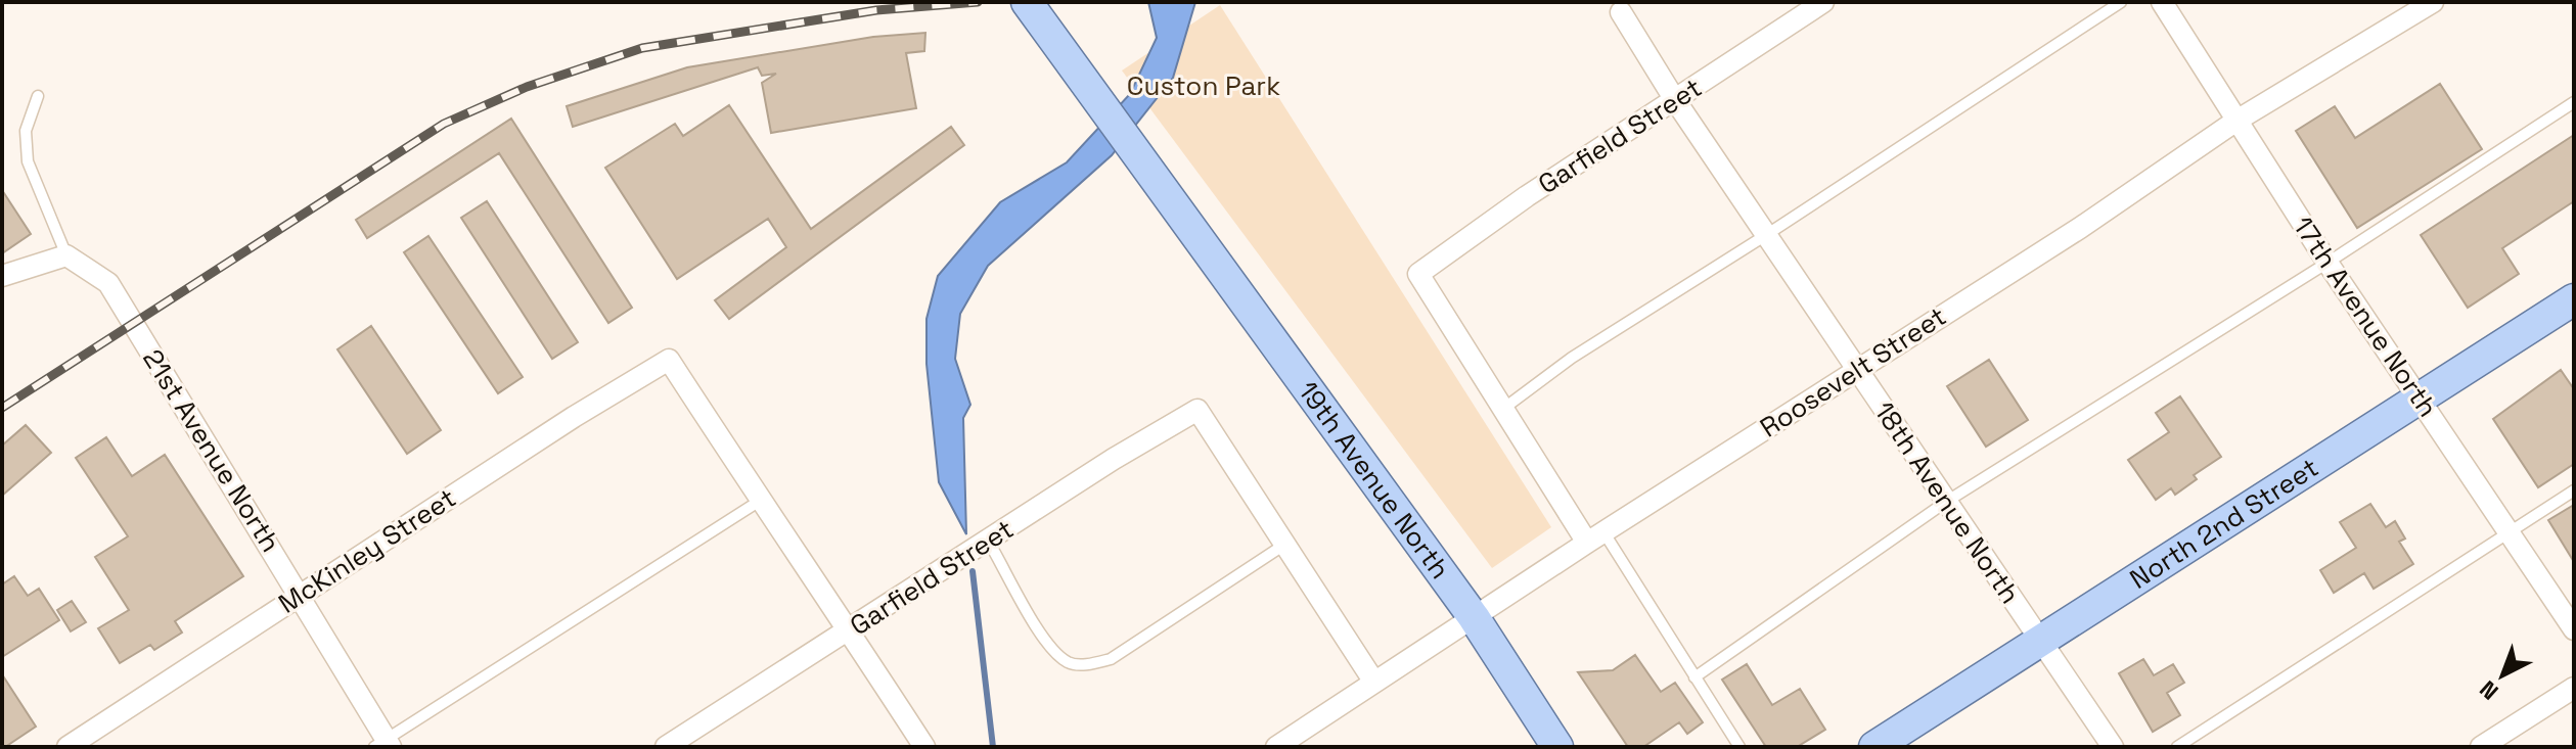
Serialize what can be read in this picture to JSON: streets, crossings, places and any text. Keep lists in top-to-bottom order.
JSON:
{
  "streets": {
    "main road": ["19th Avenue North", "North 2nd Street"],
    "street": [
      "Garfield Street",
      "17th Avenue North",
      "Roosevelt Street",
      "21st Avenue North",
      "18th Avenue North",
      "McKinley Street"
    ]
  },
  "crossings": [
    ["Garfield Street", "18th Avenue North"],
    ["17th Avenue North", "Roosevelt Street"],
    ["17th Avenue North", "North 2nd Street"],
    ["Roosevelt Street", "19th Avenue North"],
    ["Roosevelt Street", "18th Avenue North"],
    ["21st Avenue North", "McKinley Street"],
    ["18th Avenue North", "North 2nd Street"]
  ],
  "parks": ["Custon Park"],
  "north": "bottom left"
}
